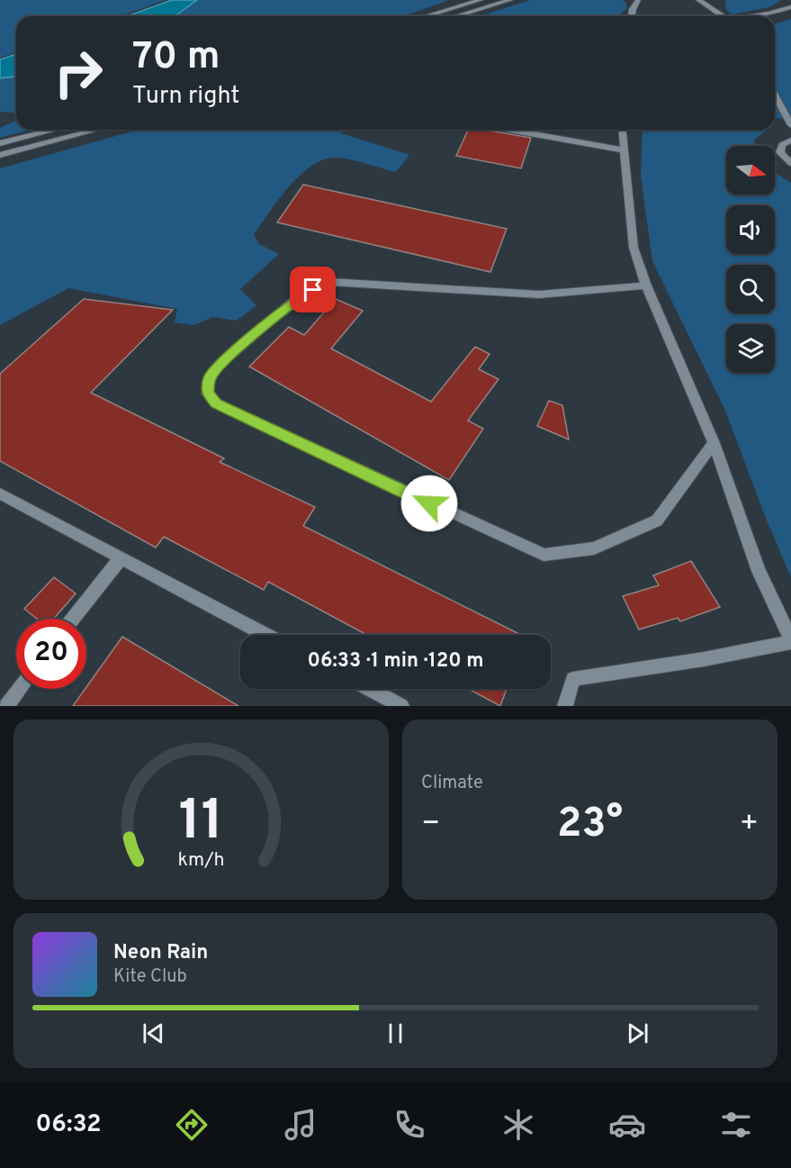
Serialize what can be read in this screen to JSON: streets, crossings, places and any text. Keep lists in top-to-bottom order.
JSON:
{
  "north": "right",
  "page": {
    "turn": ["70 m", "Turn right"],
    "limit": "20",
    "trip": "06:33 · 1 min · 120 m",
    "tile": "Climate",
    "heat": ["−", "23°", "+"],
    "song": ["Neon Rain", "Kite Club"],
    "tabs": "06:32",
    "gauge": ["11", "km/h"]
  }
}
